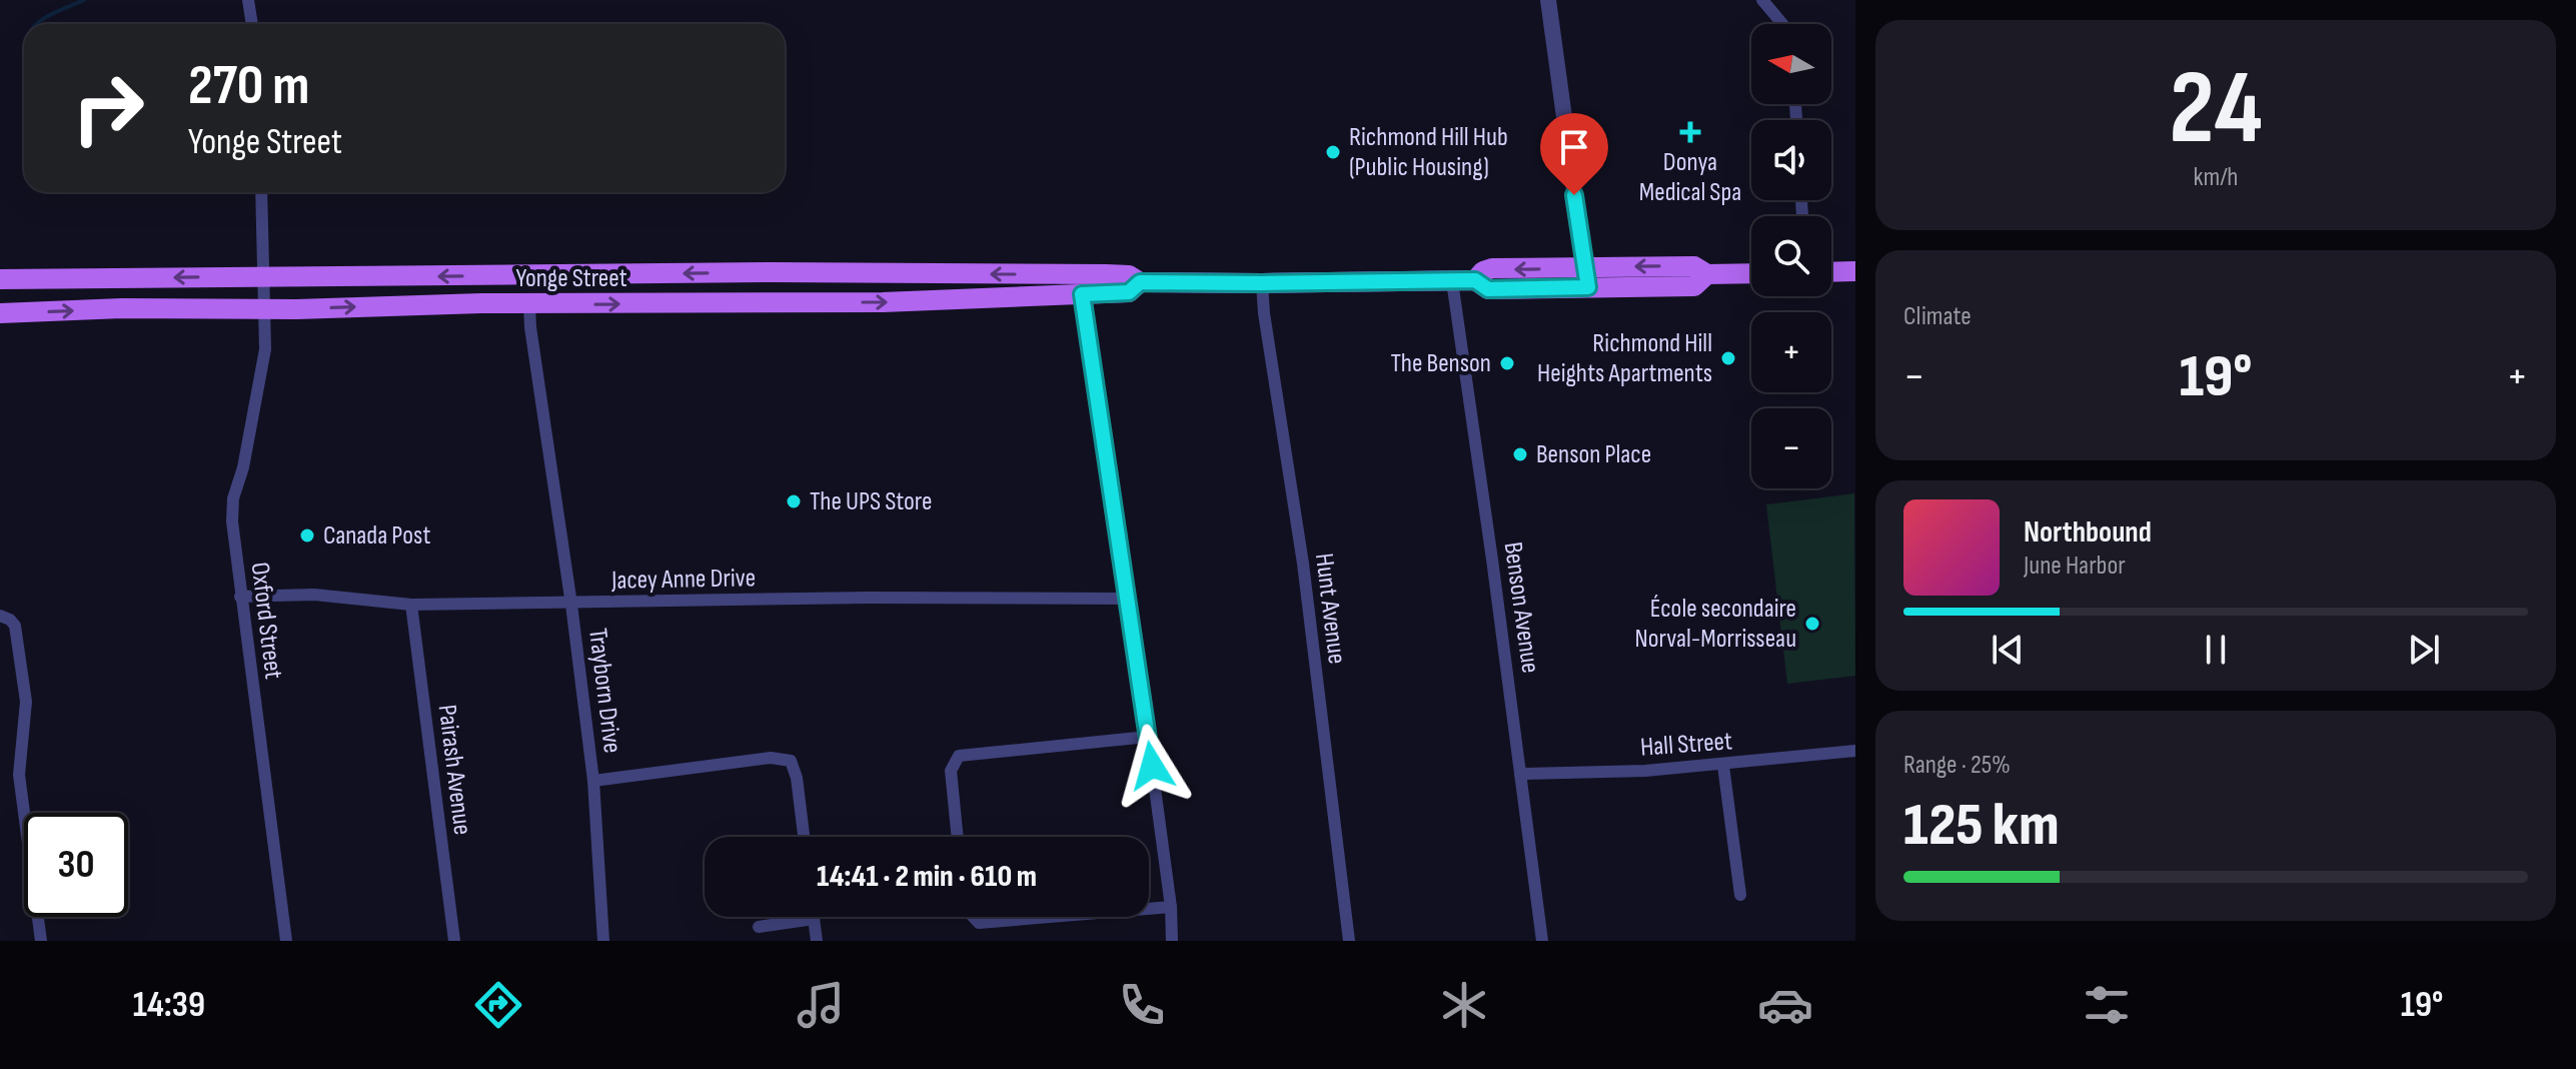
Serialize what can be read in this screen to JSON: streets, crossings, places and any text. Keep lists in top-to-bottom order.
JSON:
{
  "streets": {
    "main road": ["Yonge Street"],
    "street": [
      "Jacey Anne Drive",
      "Benson Avenue",
      "Hunt Avenue",
      "Oxford Street",
      "Trayborn Drive",
      "Hall Street",
      "Pairash Avenue"
    ]
  },
  "crossings": [
    ["Yonge Street", "Benson Avenue"],
    ["Yonge Street", "Hunt Avenue"],
    ["Yonge Street", "Oxford Street"],
    ["Yonge Street", "Trayborn Drive"],
    ["Jacey Anne Drive", "Oxford Street"],
    ["Jacey Anne Drive", "Trayborn Drive"],
    ["Jacey Anne Drive", "Pairash Avenue"],
    ["Benson Avenue", "Hall Street"]
  ],
  "places": {
    "health": ["Donya Medical Spa"],
    "other": [
      "Richmond Hill Hub (Public Housing)",
      "Richmond Hill Heights Apartments",
      "The Benson",
      "Benson Place",
      "The UPS Store",
      "Canada Post",
      "École secondaire Norval-Morrisseau"
    ]
  },
  "north": "left",
  "page": {
    "tile": [
      ["24", "km/h"],
      "Climate",
      ["Range · 25%", "125 km"]
    ],
    "map_buttons": ["+", "−"],
    "turn": ["270 m", "Yonge Street"],
    "heat": ["−", "19°", "+"],
    "song": ["Northbound", "June Harbor"],
    "limit": "30",
    "trip": "14:41 · 2 min · 610 m",
    "tabs": ["14:39", "19°"]
  }
}
